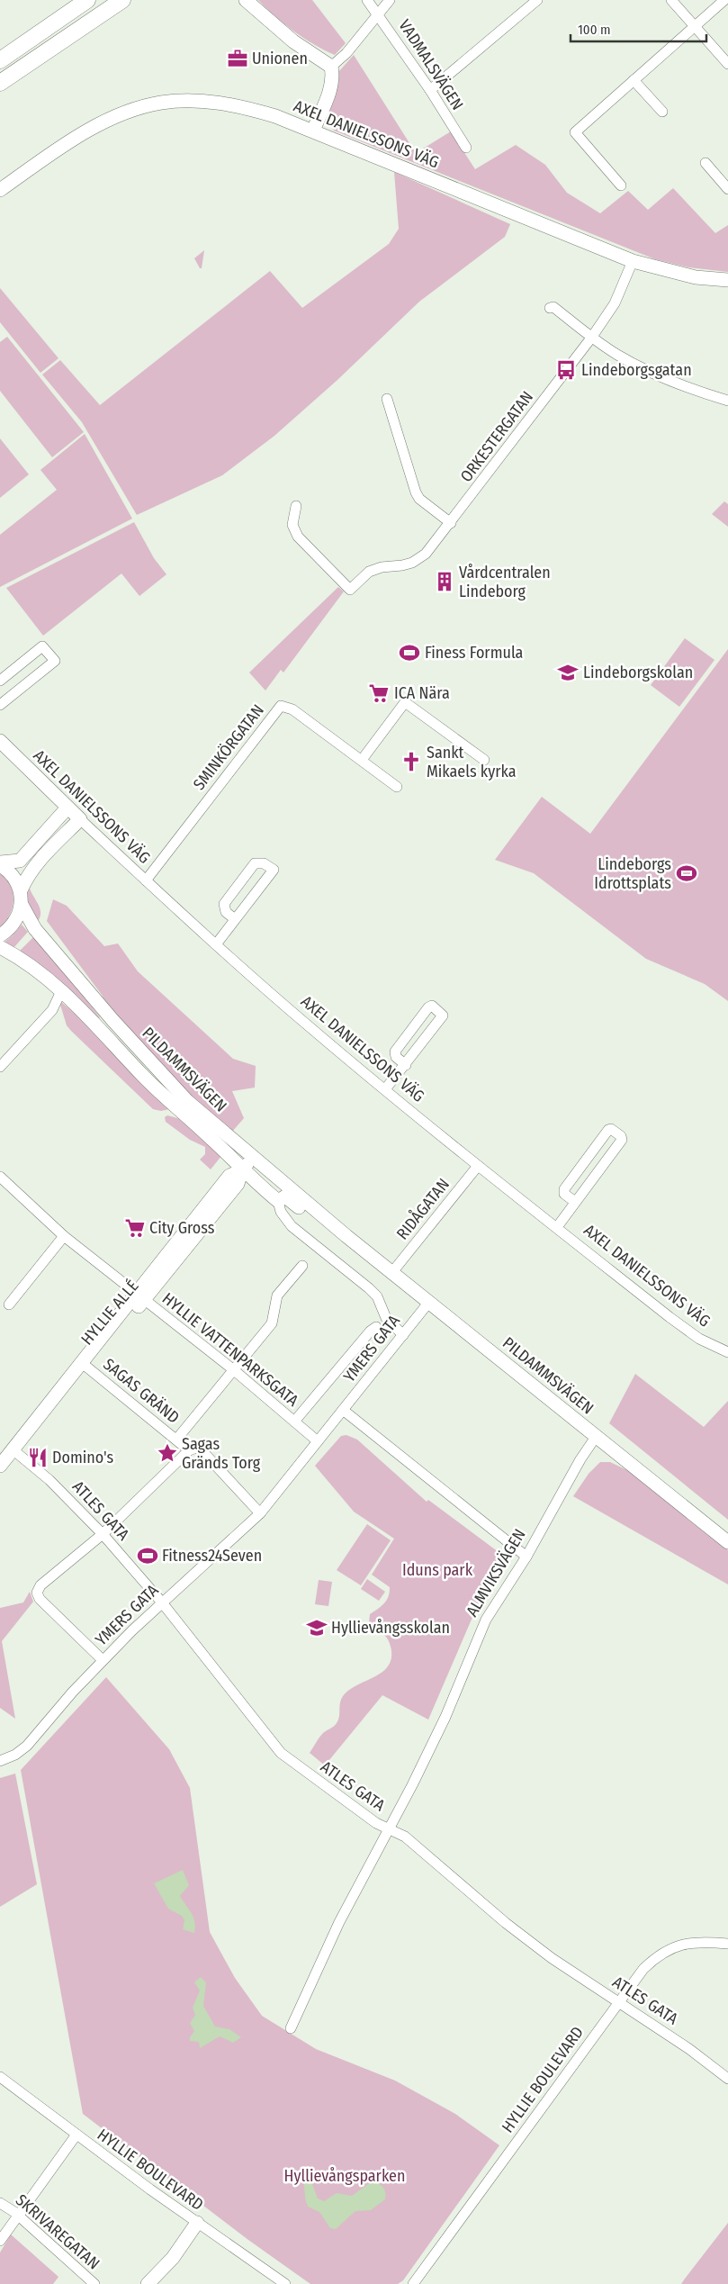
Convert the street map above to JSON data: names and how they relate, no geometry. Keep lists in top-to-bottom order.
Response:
{
  "streets": {
    "street": [
      "VADMALSVÄGEN",
      "AXEL DANIELSSONS VÄG",
      "ORKESTERGATAN",
      "SMINKÖRGATAN",
      "PILDAMMSVÄGEN",
      "RIDÅGATAN",
      "HYLLIE ALLÉ",
      "YMERS GATA",
      "HYLLIE VATTENPARKSGATA",
      "SAGAS GRÄND",
      "ATLES GATA",
      "ALMVIKSVÄGEN",
      "HYLLIE BOULEVARD",
      "SKRIVAREGATAN"
    ]
  },
  "crossings": [
    ["AXEL DANIELSSONS VÄG", "ORKESTERGATAN"],
    ["AXEL DANIELSSONS VÄG", "SMINKÖRGATAN"],
    ["AXEL DANIELSSONS VÄG", "RIDÅGATAN"],
    ["PILDAMMSVÄGEN", "RIDÅGATAN"],
    ["PILDAMMSVÄGEN", "HYLLIE ALLÉ"],
    ["PILDAMMSVÄGEN", "YMERS GATA"],
    ["PILDAMMSVÄGEN", "ALMVIKSVÄGEN"],
    ["HYLLIE ALLÉ", "HYLLIE VATTENPARKSGATA"],
    ["HYLLIE ALLÉ", "SAGAS GRÄND"],
    ["HYLLIE ALLÉ", "ATLES GATA"],
    ["YMERS GATA", "HYLLIE VATTENPARKSGATA"],
    ["YMERS GATA", "SAGAS GRÄND"],
    ["YMERS GATA", "ATLES GATA"],
    ["HYLLIE VATTENPARKSGATA", "SAGAS GRÄND"],
    ["ATLES GATA", "ALMVIKSVÄGEN"],
    ["ATLES GATA", "HYLLIE BOULEVARD"]
  ],
  "parks": ["Iduns park", "Hyllievångsparken"],
  "places": {
    "office": ["Unionen"],
    "bus stop": ["Lindeborgsgatan"],
    "building": ["Vårdcentralen Lindeborg"],
    "sports": ["Finess Formula", "Lindeborgs Idrottsplats", "Fitness24Seven"],
    "school or university": ["Lindeborgskolan", "Hyllievångsskolan"],
    "supermarket": ["ICA Nära", "City Gross"],
    "church": ["Sankt Mikaels kyrka"],
    "place": ["Sagas Gränds Torg"],
    "restaurant": ["Domino's"]
  },
  "scale_bar": "100 m"
}
